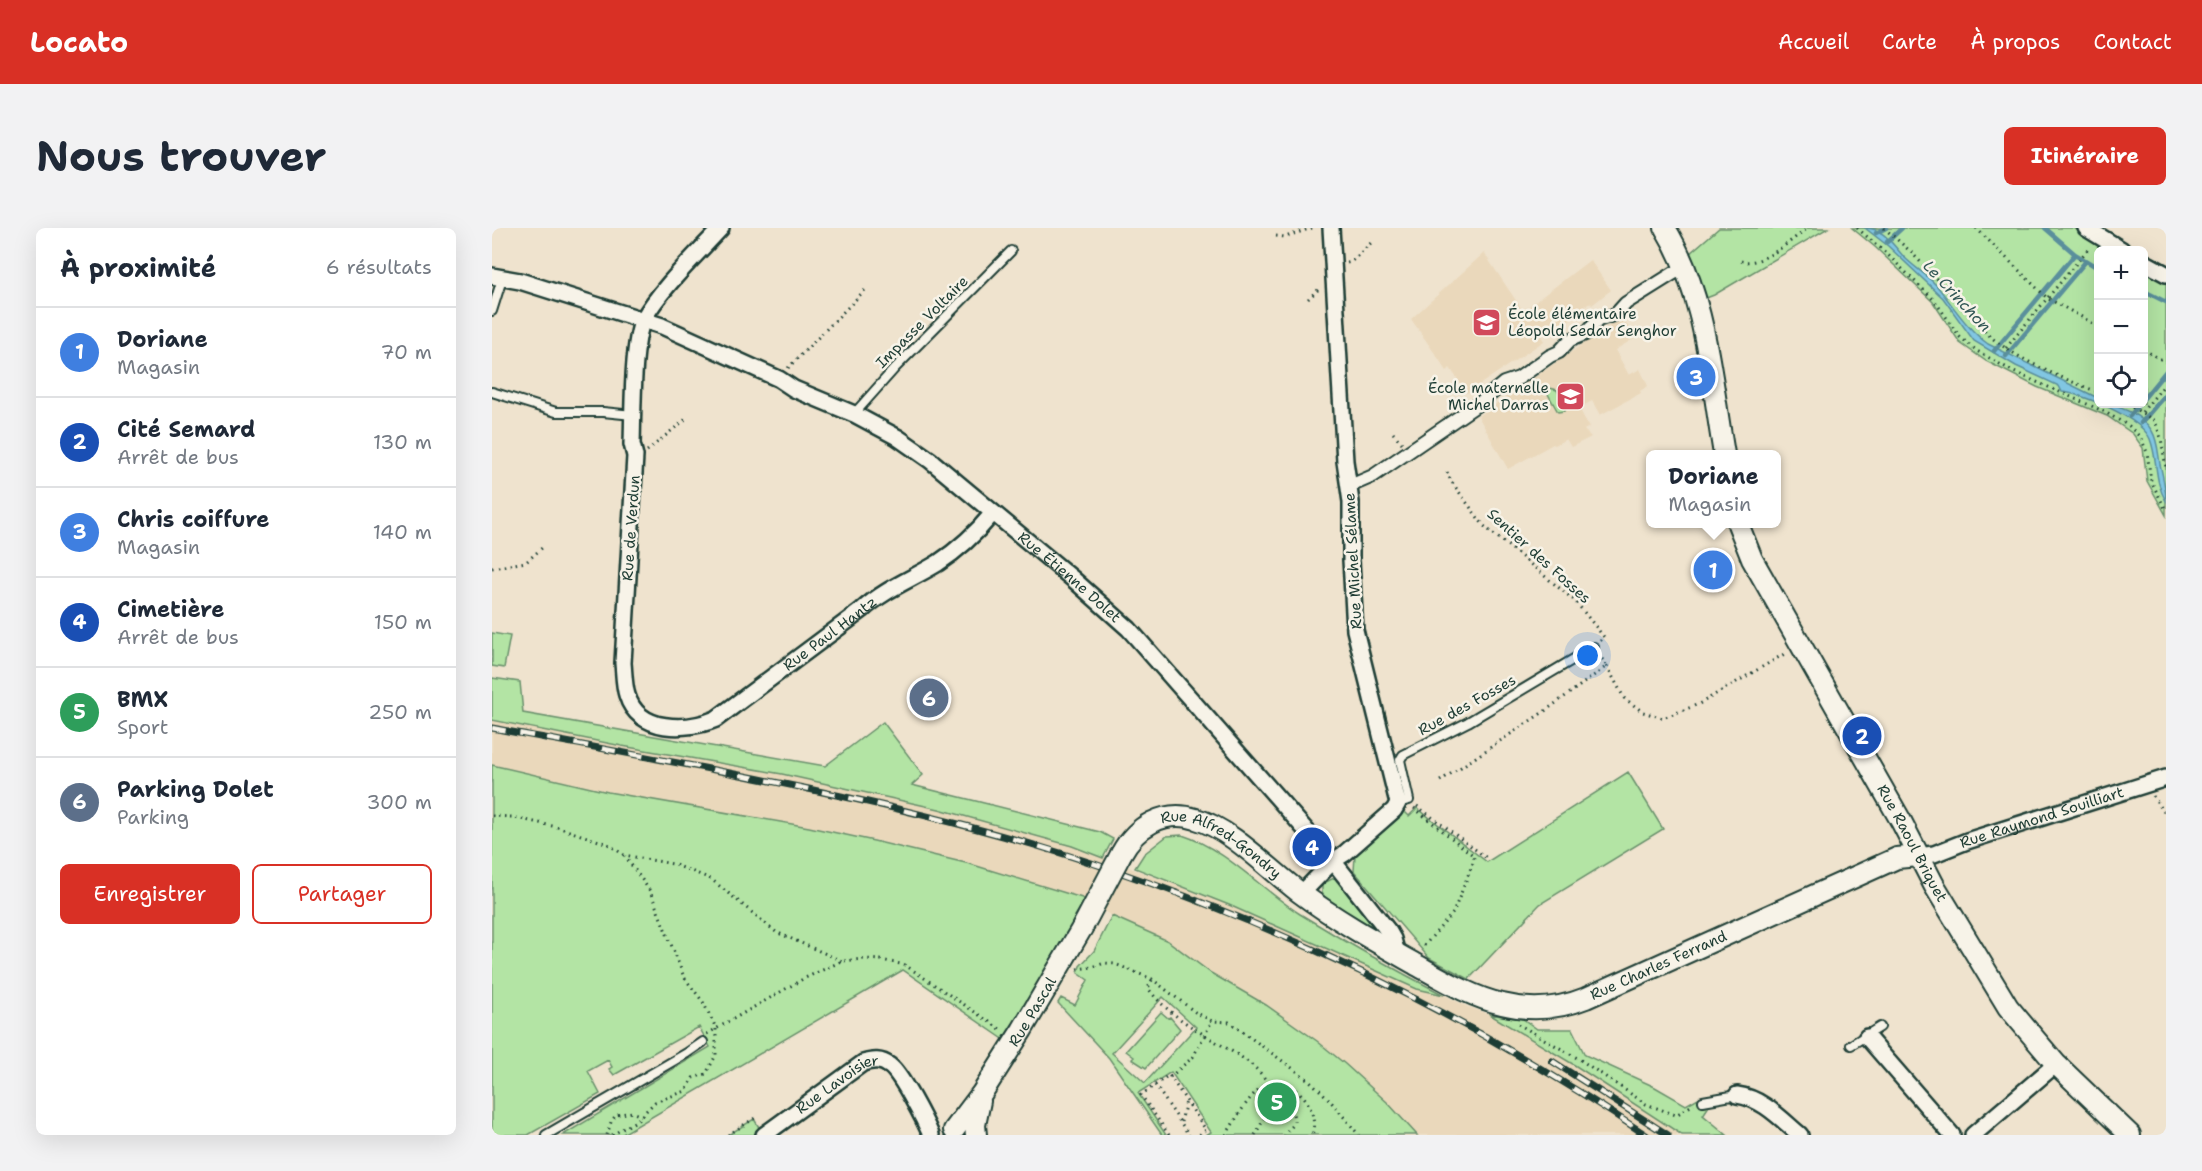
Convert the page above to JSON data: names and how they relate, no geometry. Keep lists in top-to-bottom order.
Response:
{
  "streets": {
    "street": [
      "Rue de Verdun",
      "Rue Michel Sélame",
      "Rue Étienne Dolet",
      "Rue Paul Hantz",
      "Rue Raymond Souilliart",
      "Rue Raoul Briquet",
      "Rue Alfred-Gondry",
      "Rue Charles Ferrand",
      "Rue Pascal",
      "Rue Lavoisier"
    ],
    "lane": ["Impasse Voltaire", "Rue des Fosses"],
    "path": ["Sentier des Fosses"]
  },
  "crossings": [
    ["Impasse Voltaire", "Rue Étienne Dolet"],
    ["Rue de Verdun", "Rue Étienne Dolet"],
    ["Rue de Verdun", "Rue Paul Hantz"],
    ["Sentier des Fosses", "Rue des Fosses"],
    ["Rue Michel Sélame", "Rue des Fosses"],
    ["Rue Étienne Dolet", "Rue Paul Hantz"],
    ["Rue Étienne Dolet", "Rue Alfred-Gondry"],
    ["Rue Étienne Dolet", "Rue Charles Ferrand"],
    ["Rue Raymond Souilliart", "Rue Raoul Briquet"],
    ["Rue Raymond Souilliart", "Rue Charles Ferrand"],
    ["Rue Raoul Briquet", "Rue Charles Ferrand"],
    ["Rue Alfred-Gondry", "Rue Charles Ferrand"],
    ["Rue Alfred-Gondry", "Rue Pascal"],
    ["Rue Pascal", "Rue Lavoisier"]
  ],
  "water": ["Le Crinchon"],
  "places": {
    "school or university": ["École élémentaire Léopold Sedar Senghor", "École maternelle Michel Darras"]
  },
  "page": {
    "header": "Locato",
    "nav": [
      "Accueil",
      "Carte",
      "À propos",
      "Contact"
    ],
    "buttons": [
      "Itinéraire",
      ["Enregistrer", "Partager"]
    ],
    "title": "Nous trouver",
    "heading": ["À proximité", "6 résultats"],
    "map_buttons": ["+", "−"],
    "list": [
      {
        "mark": "1",
        "name": "Doriane",
        "note": "Magasin",
        "value": "70 m"
      },
      {
        "mark": "2",
        "name": "Cité Semard",
        "note": "Arrêt de bus",
        "value": "130 m"
      },
      {
        "mark": "3",
        "name": "Chris coiffure",
        "note": "Magasin",
        "value": "140 m"
      },
      {
        "mark": "4",
        "name": "Cimetière",
        "note": "Arrêt de bus",
        "value": "150 m"
      },
      {
        "mark": "5",
        "name": "BMX",
        "note": "Sport",
        "value": "250 m"
      },
      {
        "mark": "6",
        "name": "Parking Dolet",
        "note": "Parking",
        "value": "300 m"
      }
    ],
    "pins": [
      "3",
      "1",
      "6",
      "2",
      "4",
      "5"
    ],
    "popup": ["Doriane", "Magasin"]
  }
}
